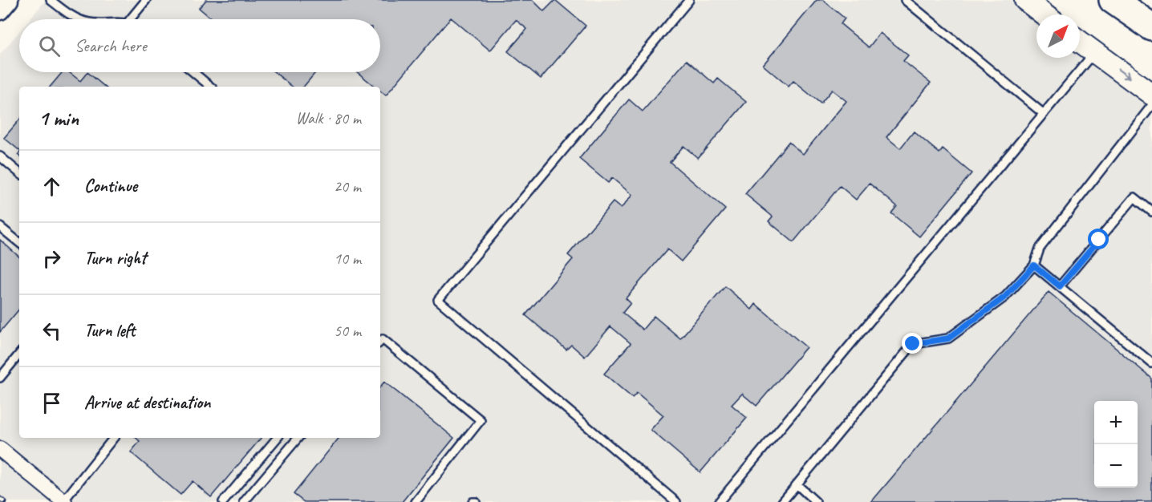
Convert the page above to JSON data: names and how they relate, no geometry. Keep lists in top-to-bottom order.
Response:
{
  "north": "top right",
  "page": {
    "search": "Search here",
    "heading": ["1 min", "Walk · 80 m"],
    "list": [
      ["Continue", "20 m"],
      ["Turn right", "10 m"],
      ["Turn left", "50 m"],
      "Arrive at destination"
    ],
    "map_buttons": ["+", "−"]
  }
}
